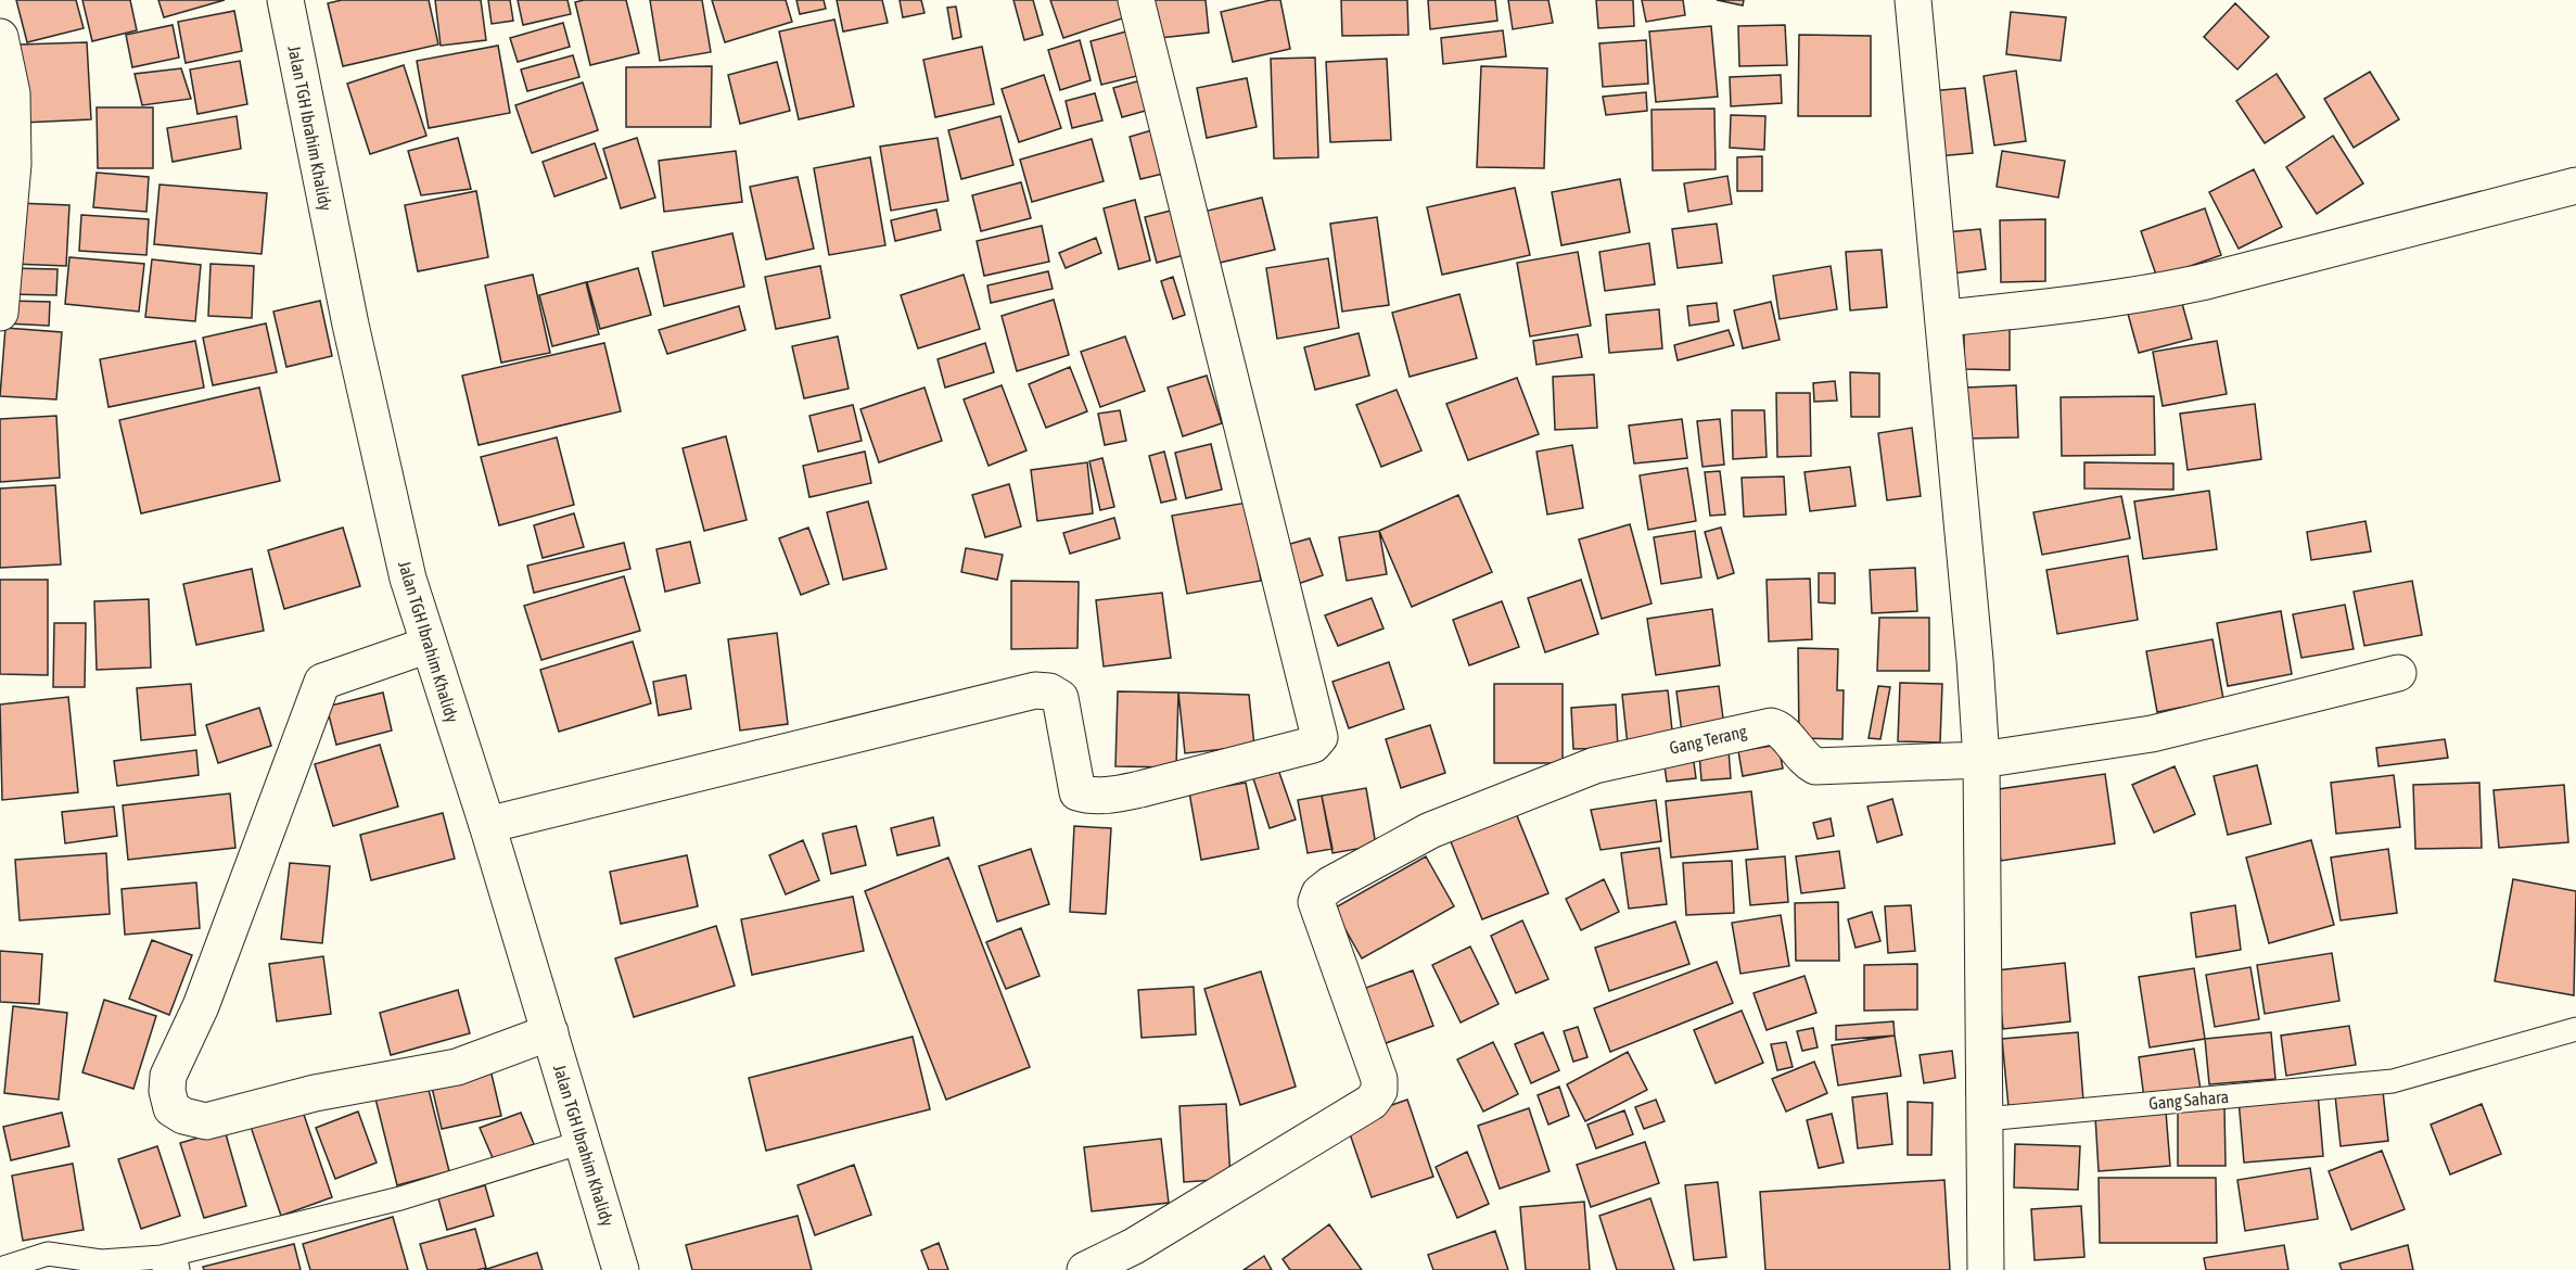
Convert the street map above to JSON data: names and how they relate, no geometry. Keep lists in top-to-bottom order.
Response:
{
  "streets": {
    "street": ["Jalan TGH Ibrahim Khalidy", "Gang Terang"],
    "lane": ["Gang Sahara"]
  }
}
